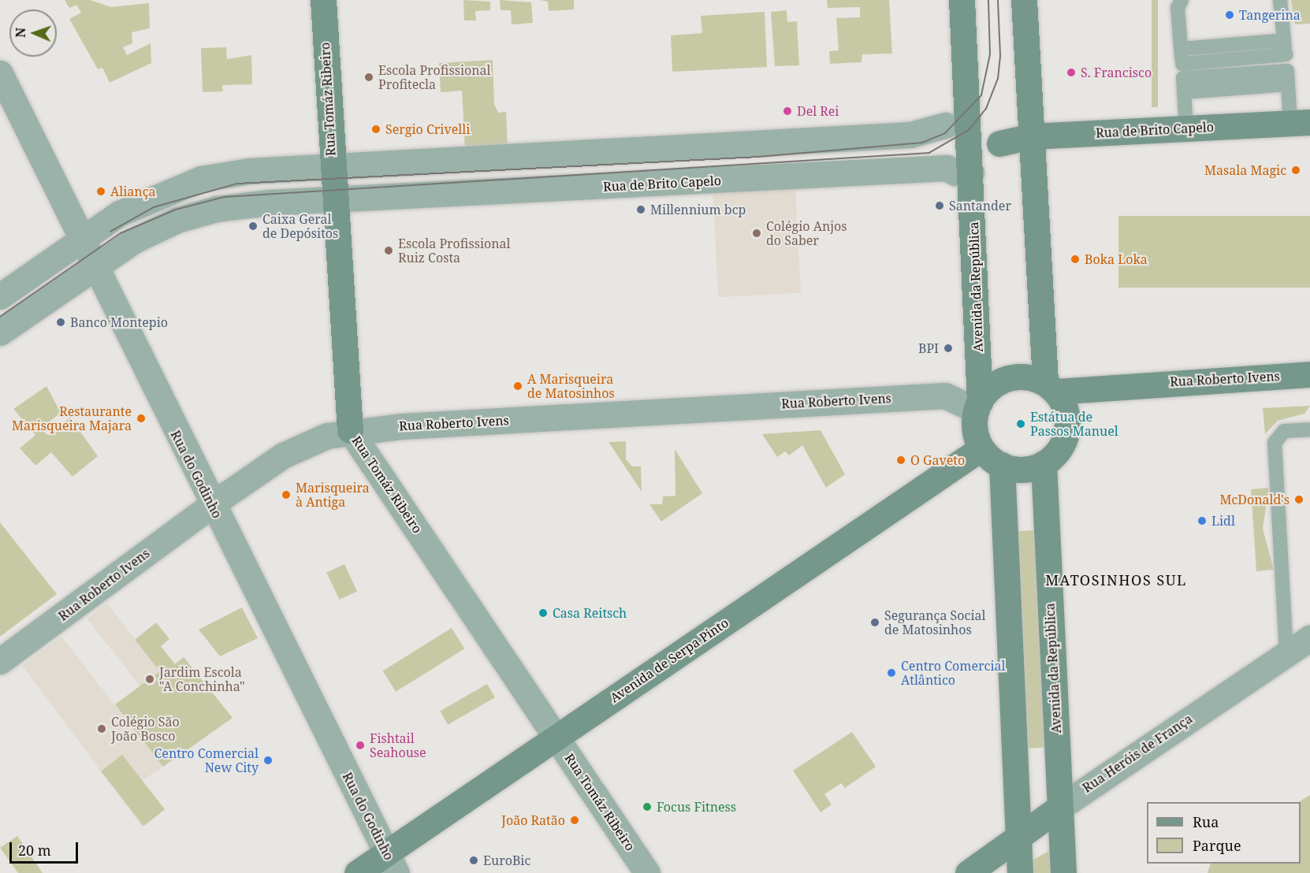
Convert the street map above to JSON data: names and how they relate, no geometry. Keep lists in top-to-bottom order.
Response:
{
  "streets": {
    "main road": [
      "Rua Tomáz Ribeiro",
      "Rua de Brito Capelo",
      "Avenida da República",
      "Rua Roberto Ivens",
      "Avenida de Serpa Pinto",
      "Rua Heróis de França"
    ],
    "street": ["Rua do Godinho"]
  },
  "crossings": [
    ["Rua Tomáz Ribeiro", "Rua de Brito Capelo"],
    ["Rua Tomáz Ribeiro", "Rua Roberto Ivens"],
    ["Rua Tomáz Ribeiro", "Avenida de Serpa Pinto"],
    ["Rua de Brito Capelo", "Avenida da República"],
    ["Rua de Brito Capelo", "Rua do Godinho"],
    ["Avenida da República", "Rua Roberto Ivens"],
    ["Avenida da República", "Avenida de Serpa Pinto"],
    ["Avenida da República", "Rua Heróis de França"],
    ["Rua Roberto Ivens", "Rua do Godinho"],
    ["Rua Roberto Ivens", "Avenida de Serpa Pinto"],
    ["Rua do Godinho", "Avenida de Serpa Pinto"]
  ],
  "districts": ["MATOSINHOS SUL"],
  "places": [
    "Tangerina",
    "S. Francisco",
    "Escola Profissional Profitecla",
    "Del Rei",
    "Sergio Crivelli",
    "Masala Magic",
    "Aliança",
    "Santander",
    "Millennium bcp",
    "Caixa Geral de Depósitos",
    "Colégio Anjos do Saber",
    "Escola Profissional Ruiz Costa",
    "Boka Loka",
    "Banco Montepio",
    "BPI",
    "A Marisqueira de Matosinhos",
    "Restaurante Marisqueira Majara",
    "Estátua de Passos Manuel",
    "O Gaveto",
    "Marisqueira à Antiga",
    "McDonald's",
    "Lidl",
    "Casa Reitsch",
    "Segurança Social de Matosinhos",
    "Centro Comercial Atlântico",
    "Jardim Escola \"A Conchinha\"",
    "Colégio São João Bosco",
    "Fishtail Seahouse",
    "Centro Comercial New City",
    "Focus Fitness",
    "João Ratão",
    "EuroBic"
  ],
  "legend": ["Rua", "Parque"],
  "scale_bar": "20 m",
  "north": "left"
}
